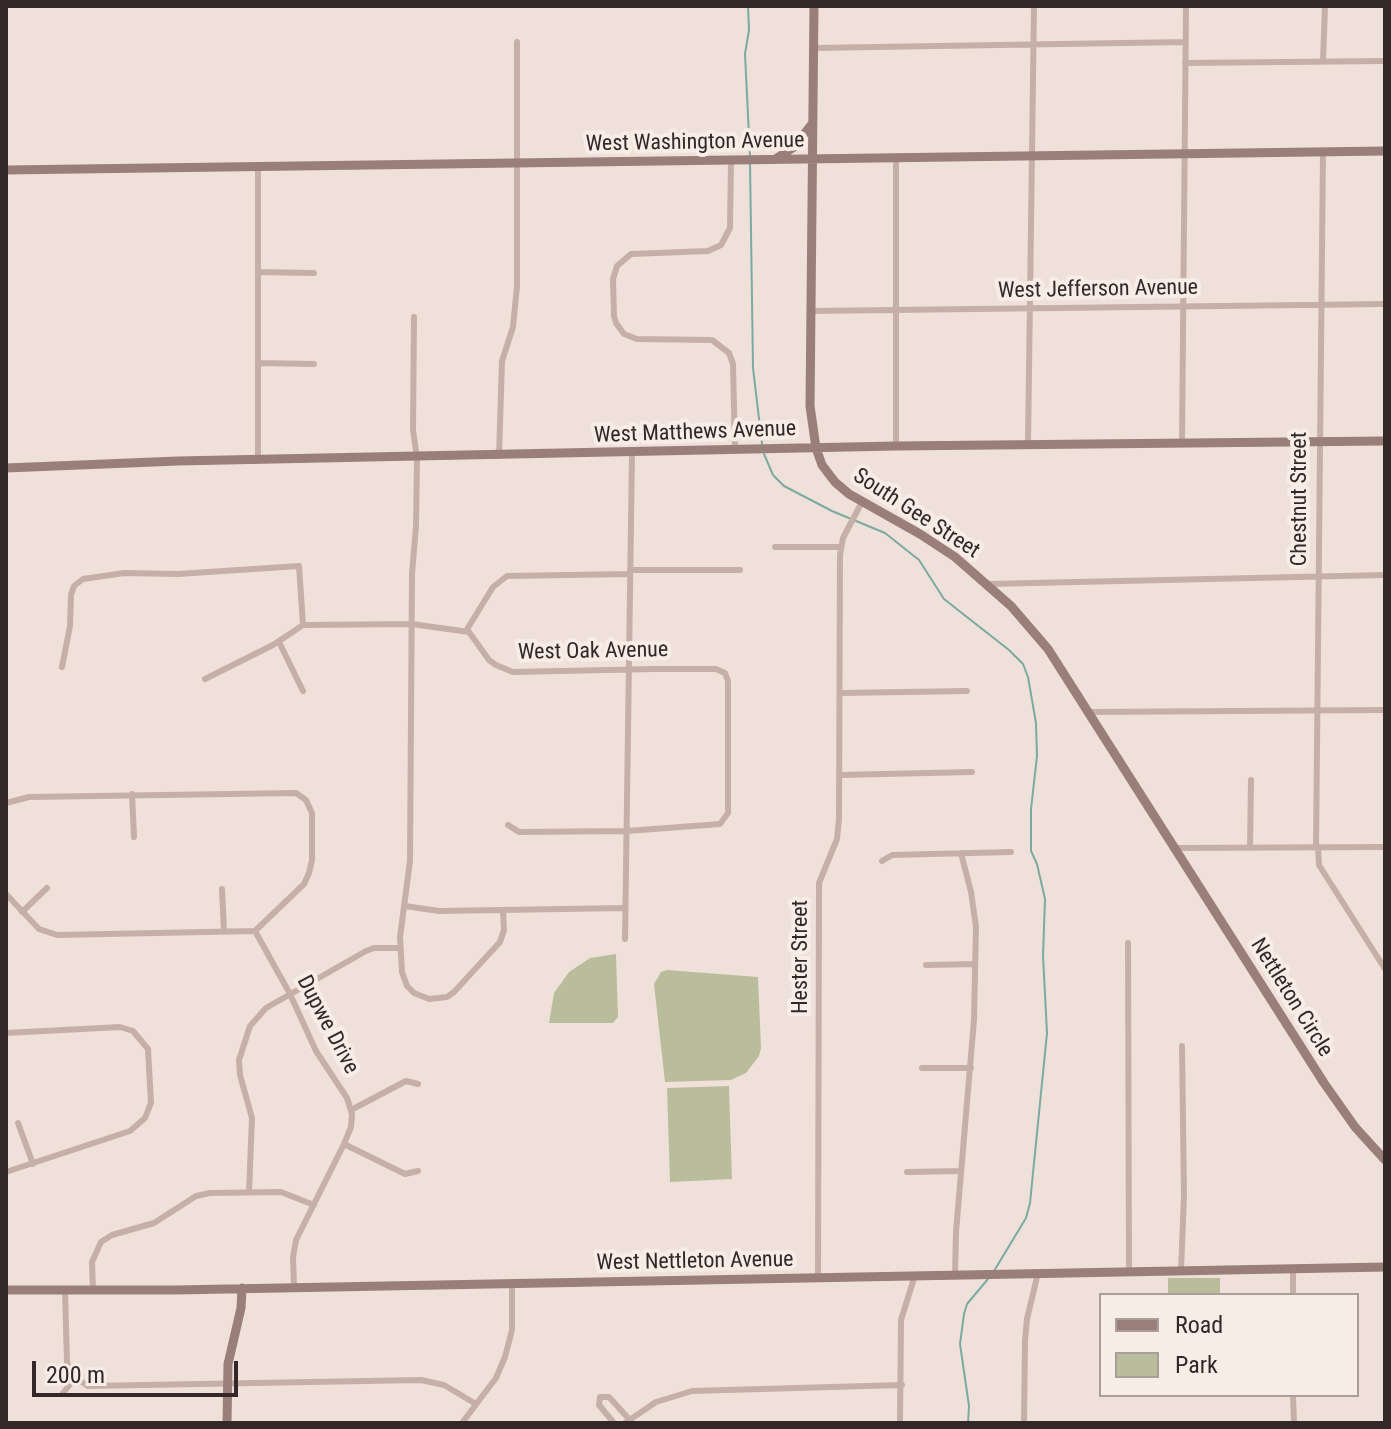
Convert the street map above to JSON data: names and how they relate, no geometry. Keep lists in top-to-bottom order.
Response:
{
  "streets": {
    "street": [
      "West Washington Avenue",
      "West Jefferson Avenue",
      "West Matthews Avenue",
      "Chestnut Street",
      "South Gee Street",
      "West Oak Avenue",
      "Hester Street",
      "Nettleton Circle",
      "Dupwe Drive",
      "West Nettleton Avenue"
    ]
  },
  "crossings": [
    ["West Washington Avenue", "Chestnut Street"],
    ["West Washington Avenue", "South Gee Street"],
    ["West Jefferson Avenue", "Chestnut Street"],
    ["West Jefferson Avenue", "South Gee Street"],
    ["West Matthews Avenue", "Chestnut Street"],
    ["West Matthews Avenue", "South Gee Street"],
    ["South Gee Street", "Hester Street"],
    ["South Gee Street", "Nettleton Circle"],
    ["Hester Street", "West Nettleton Avenue"],
    ["Dupwe Drive", "West Nettleton Avenue"]
  ],
  "legend": ["Road", "Park"],
  "scale_bar": "200 m"
}
